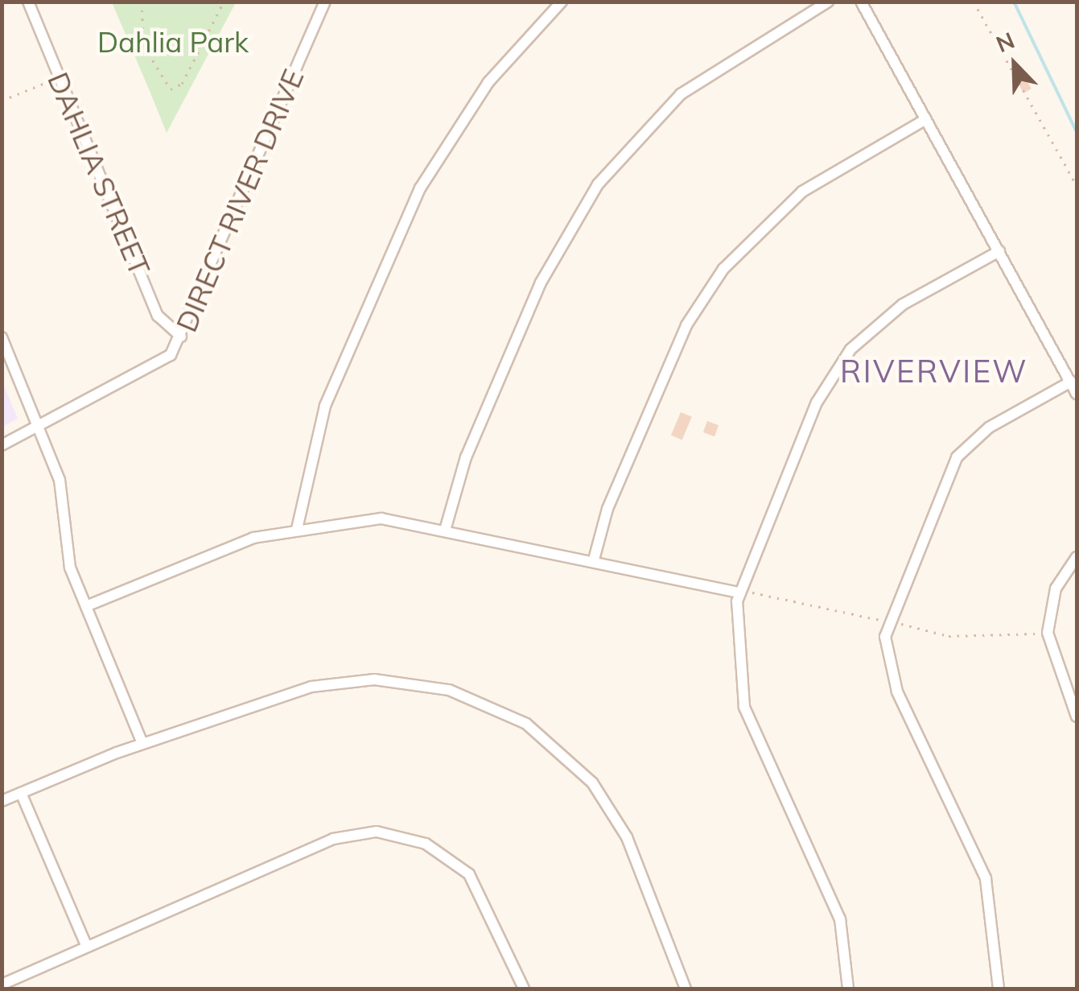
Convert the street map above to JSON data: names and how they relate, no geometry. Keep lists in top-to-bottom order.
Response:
{
  "streets": {
    "street": ["DAHLIA STREET", "DIRECT RIVER DRIVE"]
  },
  "crossings": [
    ["DAHLIA STREET", "DIRECT RIVER DRIVE"]
  ],
  "districts": ["RIVERVIEW"],
  "parks": ["Dahlia Park"],
  "north": "top left"
}
